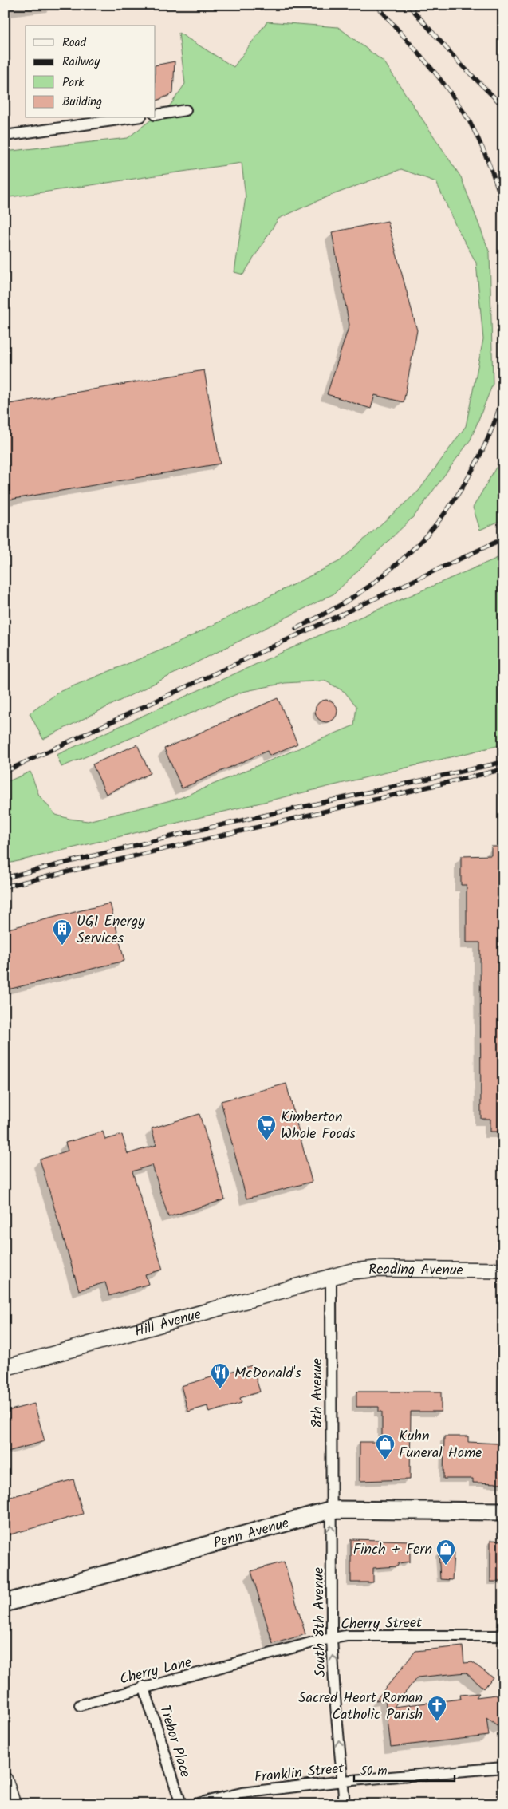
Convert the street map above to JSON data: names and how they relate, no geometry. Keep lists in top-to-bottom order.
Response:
{
  "streets": {
    "main road": ["Penn Avenue"],
    "street": [
      "Reading Avenue",
      "Hill Avenue",
      "8th Avenue",
      "South 8th Avenue",
      "Cherry Street",
      "Cherry Lane",
      "Trebor Place",
      "Franklin Street"
    ]
  },
  "crossings": [
    ["Reading Avenue", "Hill Avenue"],
    ["Reading Avenue", "8th Avenue"],
    ["Hill Avenue", "8th Avenue"],
    ["8th Avenue", "Penn Avenue"],
    ["8th Avenue", "South 8th Avenue"],
    ["Penn Avenue", "South 8th Avenue"],
    ["South 8th Avenue", "Cherry Street"],
    ["South 8th Avenue", "Franklin Street"],
    ["Cherry Street", "Cherry Lane"],
    ["Cherry Lane", "Trebor Place"]
  ],
  "one_way": ["South 8th Avenue"],
  "places": {
    "building": ["UGI Energy Services"],
    "supermarket": ["Kimberton Whole Foods"],
    "restaurant": ["McDonald's"],
    "shop": ["Kuhn Funeral Home", "Finch + Fern"],
    "church": ["Sacred Heart Roman Catholic Parish"]
  },
  "legend": [
    "Road",
    "Railway",
    "Park",
    "Building"
  ],
  "scale_bar": "50 m"
}
